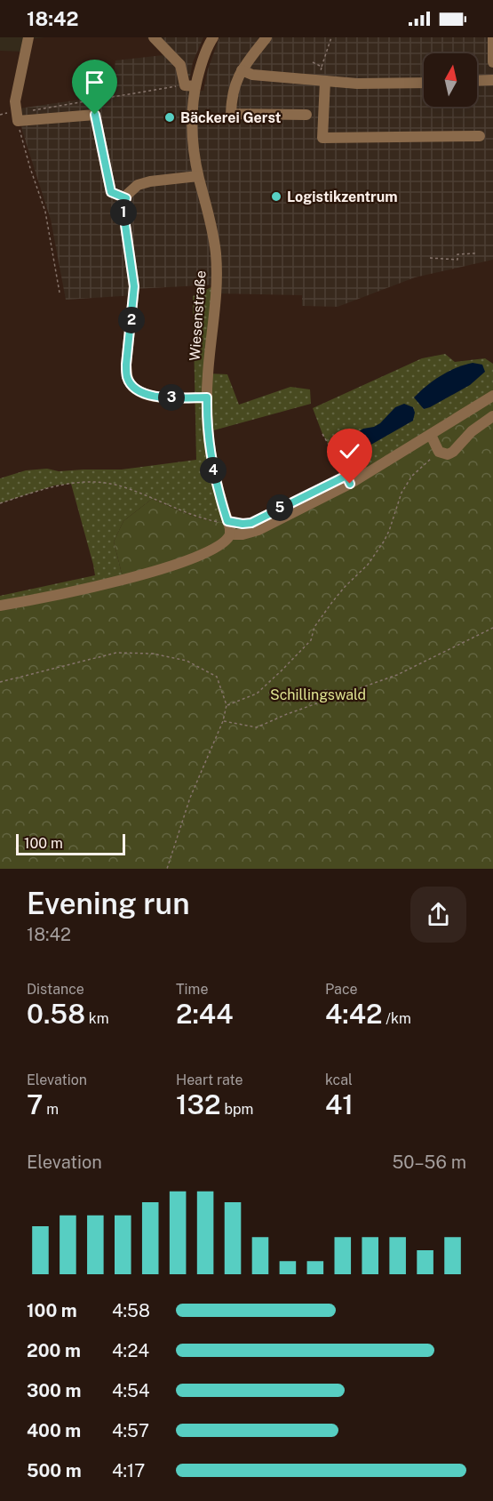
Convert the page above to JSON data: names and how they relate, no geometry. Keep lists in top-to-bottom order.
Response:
{
  "streets": {
    "street": ["Wiesenstraße"]
  },
  "parks": ["Schillingswald"],
  "places": ["Bäckerei Gerst", "Logistikzentrum"],
  "scale_bar": "100 m",
  "north": "top",
  "page": {
    "status": "18:42",
    "pins": [
      "1",
      "2",
      "3",
      "4",
      "5"
    ],
    "scale": "100 m",
    "heading": ["Evening run", "18:42"],
    "stats": [
      ["Distance", "0.58 km"],
      ["Time", "2:44"],
      ["Pace", "4:42 /km"],
      ["Elevation", "7 m"],
      ["Heart rate", "132 bpm"],
      ["kcal", "41"]
    ],
    "chart": ["Elevation", "50–56 m"],
    "list": [
      {
        "name": "100 m",
        "note": "4:58"
      },
      {
        "name": "200 m",
        "note": "4:24"
      },
      {
        "name": "300 m",
        "note": "4:54"
      },
      {
        "name": "400 m",
        "note": "4:57"
      },
      {
        "name": "500 m",
        "note": "4:17"
      }
    ]
  }
}
